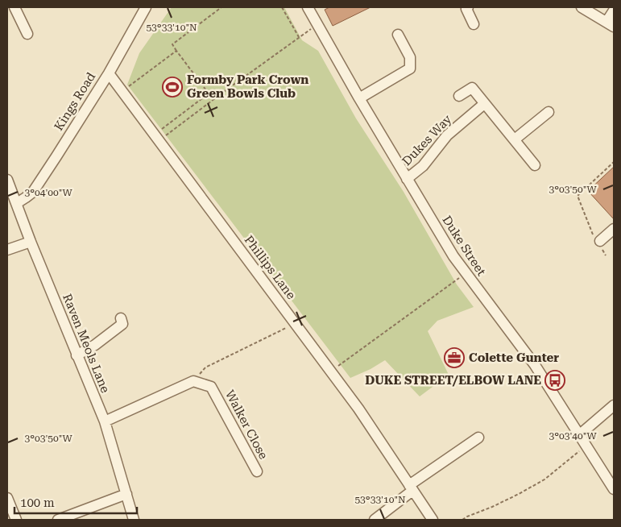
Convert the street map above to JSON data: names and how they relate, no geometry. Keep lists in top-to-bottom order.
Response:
{
  "streets": {
    "street": [
      "Kings Road",
      "Dukes Way",
      "Duke Street",
      "Phillips Lane",
      "Raven Meols Lane",
      "Walker Close"
    ]
  },
  "crossings": [
    ["Kings Road", "Phillips Lane"],
    ["Kings Road", "Raven Meols Lane"],
    ["Dukes Way", "Duke Street"]
  ],
  "places": {
    "sports": ["Formby Park Crown Green Bowls Club"],
    "office": ["Colette Gunter"],
    "bus stop": ["DUKE STREET/ELBOW LANE"]
  },
  "scale_bar": "100 m",
  "coordinates": [
    "53°33'10\"N",
    "3°03'50\"W",
    "3°04'00\"W",
    "3°03'40\"W"
  ]
}
